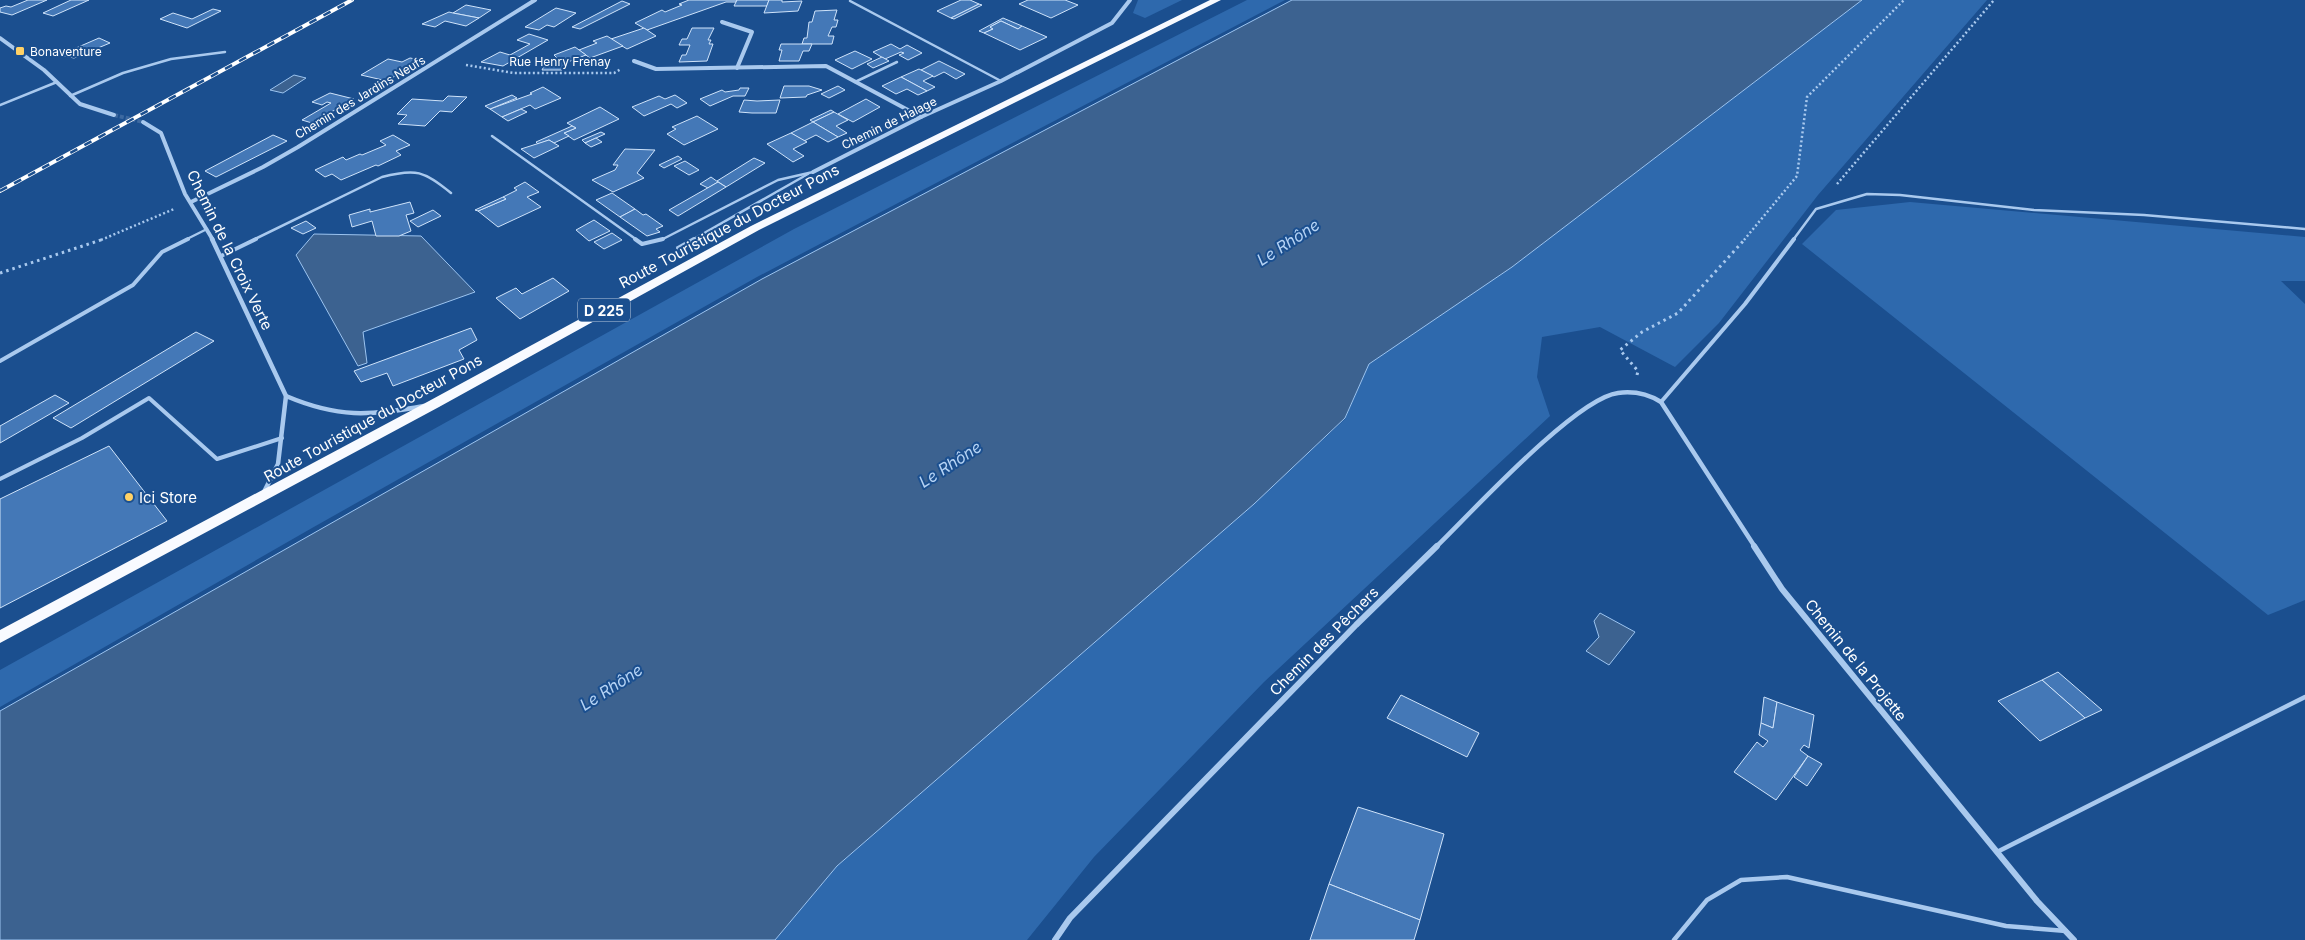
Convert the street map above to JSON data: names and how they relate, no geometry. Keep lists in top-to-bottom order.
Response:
{
  "streets": {
    "highway": ["Route Touristique du Docteur Pons", "D 225"],
    "street": [
      "Chemin des Jardins Neufs",
      "Chemin de Halage",
      "Chemin de la Croix Verte",
      "Chemin des Pêchers",
      "Chemin de la Projette"
    ],
    "path": ["Rue Henry Frenay"]
  },
  "crossings": [
    ["Rue Henry Frenay", "Chemin des Jardins Neufs"],
    ["Chemin des Jardins Neufs", "Chemin de la Croix Verte"]
  ],
  "water": ["Le Rhône"],
  "places": {
    "transit": ["Bonaventure"],
    "other": ["Ici Store"]
  }
}
